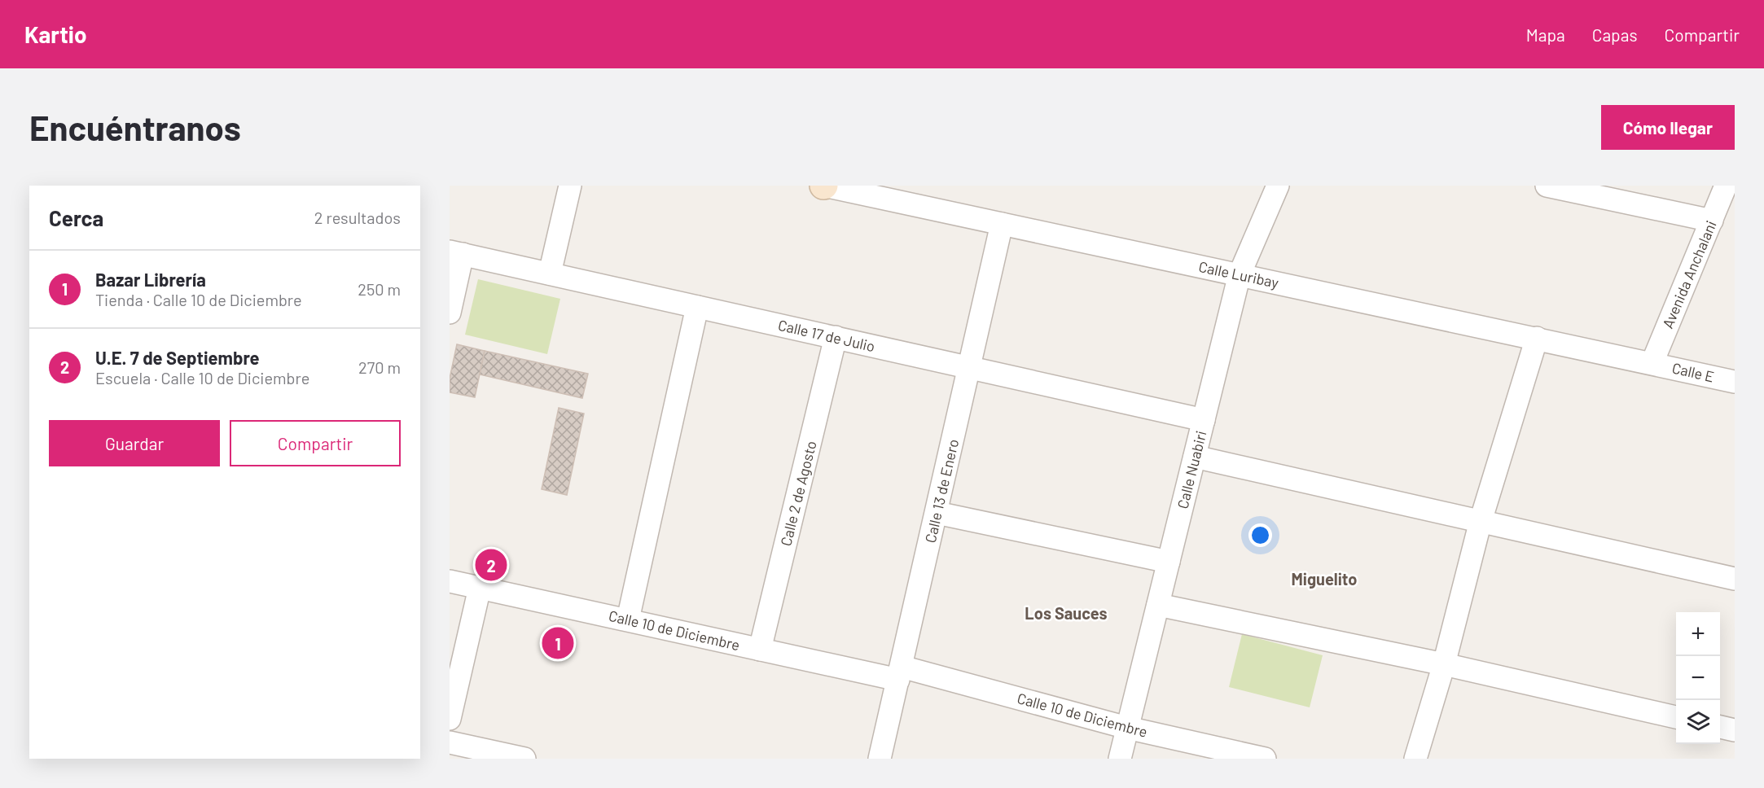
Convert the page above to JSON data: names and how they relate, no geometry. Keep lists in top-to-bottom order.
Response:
{
  "streets": {
    "street": [
      "Calle Luribay",
      "Avenida Anchalani",
      "Calle 17 de Julio",
      "Calle E",
      "Calle Nuabiri",
      "Calle 13 de Enero",
      "Calle 2 de Agosto",
      "Calle 10 de Diciembre"
    ]
  },
  "crossings": [
    ["Calle Luribay", "Avenida Anchalani"],
    ["Calle Luribay", "Calle E"],
    ["Calle Luribay", "Calle Nuabiri"],
    ["Calle Luribay", "Calle 13 de Enero"],
    ["Avenida Anchalani", "Calle E"],
    ["Calle 17 de Julio", "Calle Nuabiri"],
    ["Calle 17 de Julio", "Calle 13 de Enero"],
    ["Calle 17 de Julio", "Calle 2 de Agosto"],
    ["Calle Nuabiri", "Calle 10 de Diciembre"],
    ["Calle 13 de Enero", "Calle 10 de Diciembre"],
    ["Calle 2 de Agosto", "Calle 10 de Diciembre"]
  ],
  "districts": ["Miguelito", "Los Sauces"],
  "page": {
    "header": "Kartio",
    "nav": ["Mapa", "Capas", "Compartir"],
    "buttons": [
      "Cómo llegar",
      ["Guardar", "Compartir"]
    ],
    "title": "Encuéntranos",
    "heading": ["Cerca", "2 resultados"],
    "list": [
      {
        "mark": "1",
        "name": "Bazar Librería",
        "note": "Tienda · Calle 10 de Diciembre",
        "value": "250 m"
      },
      {
        "mark": "2",
        "name": "U.E. 7 de Septiembre",
        "note": "Escuela · Calle 10 de Diciembre",
        "value": "270 m"
      }
    ],
    "pins": ["2", "1"],
    "map_buttons": ["+", "−"]
  }
}
